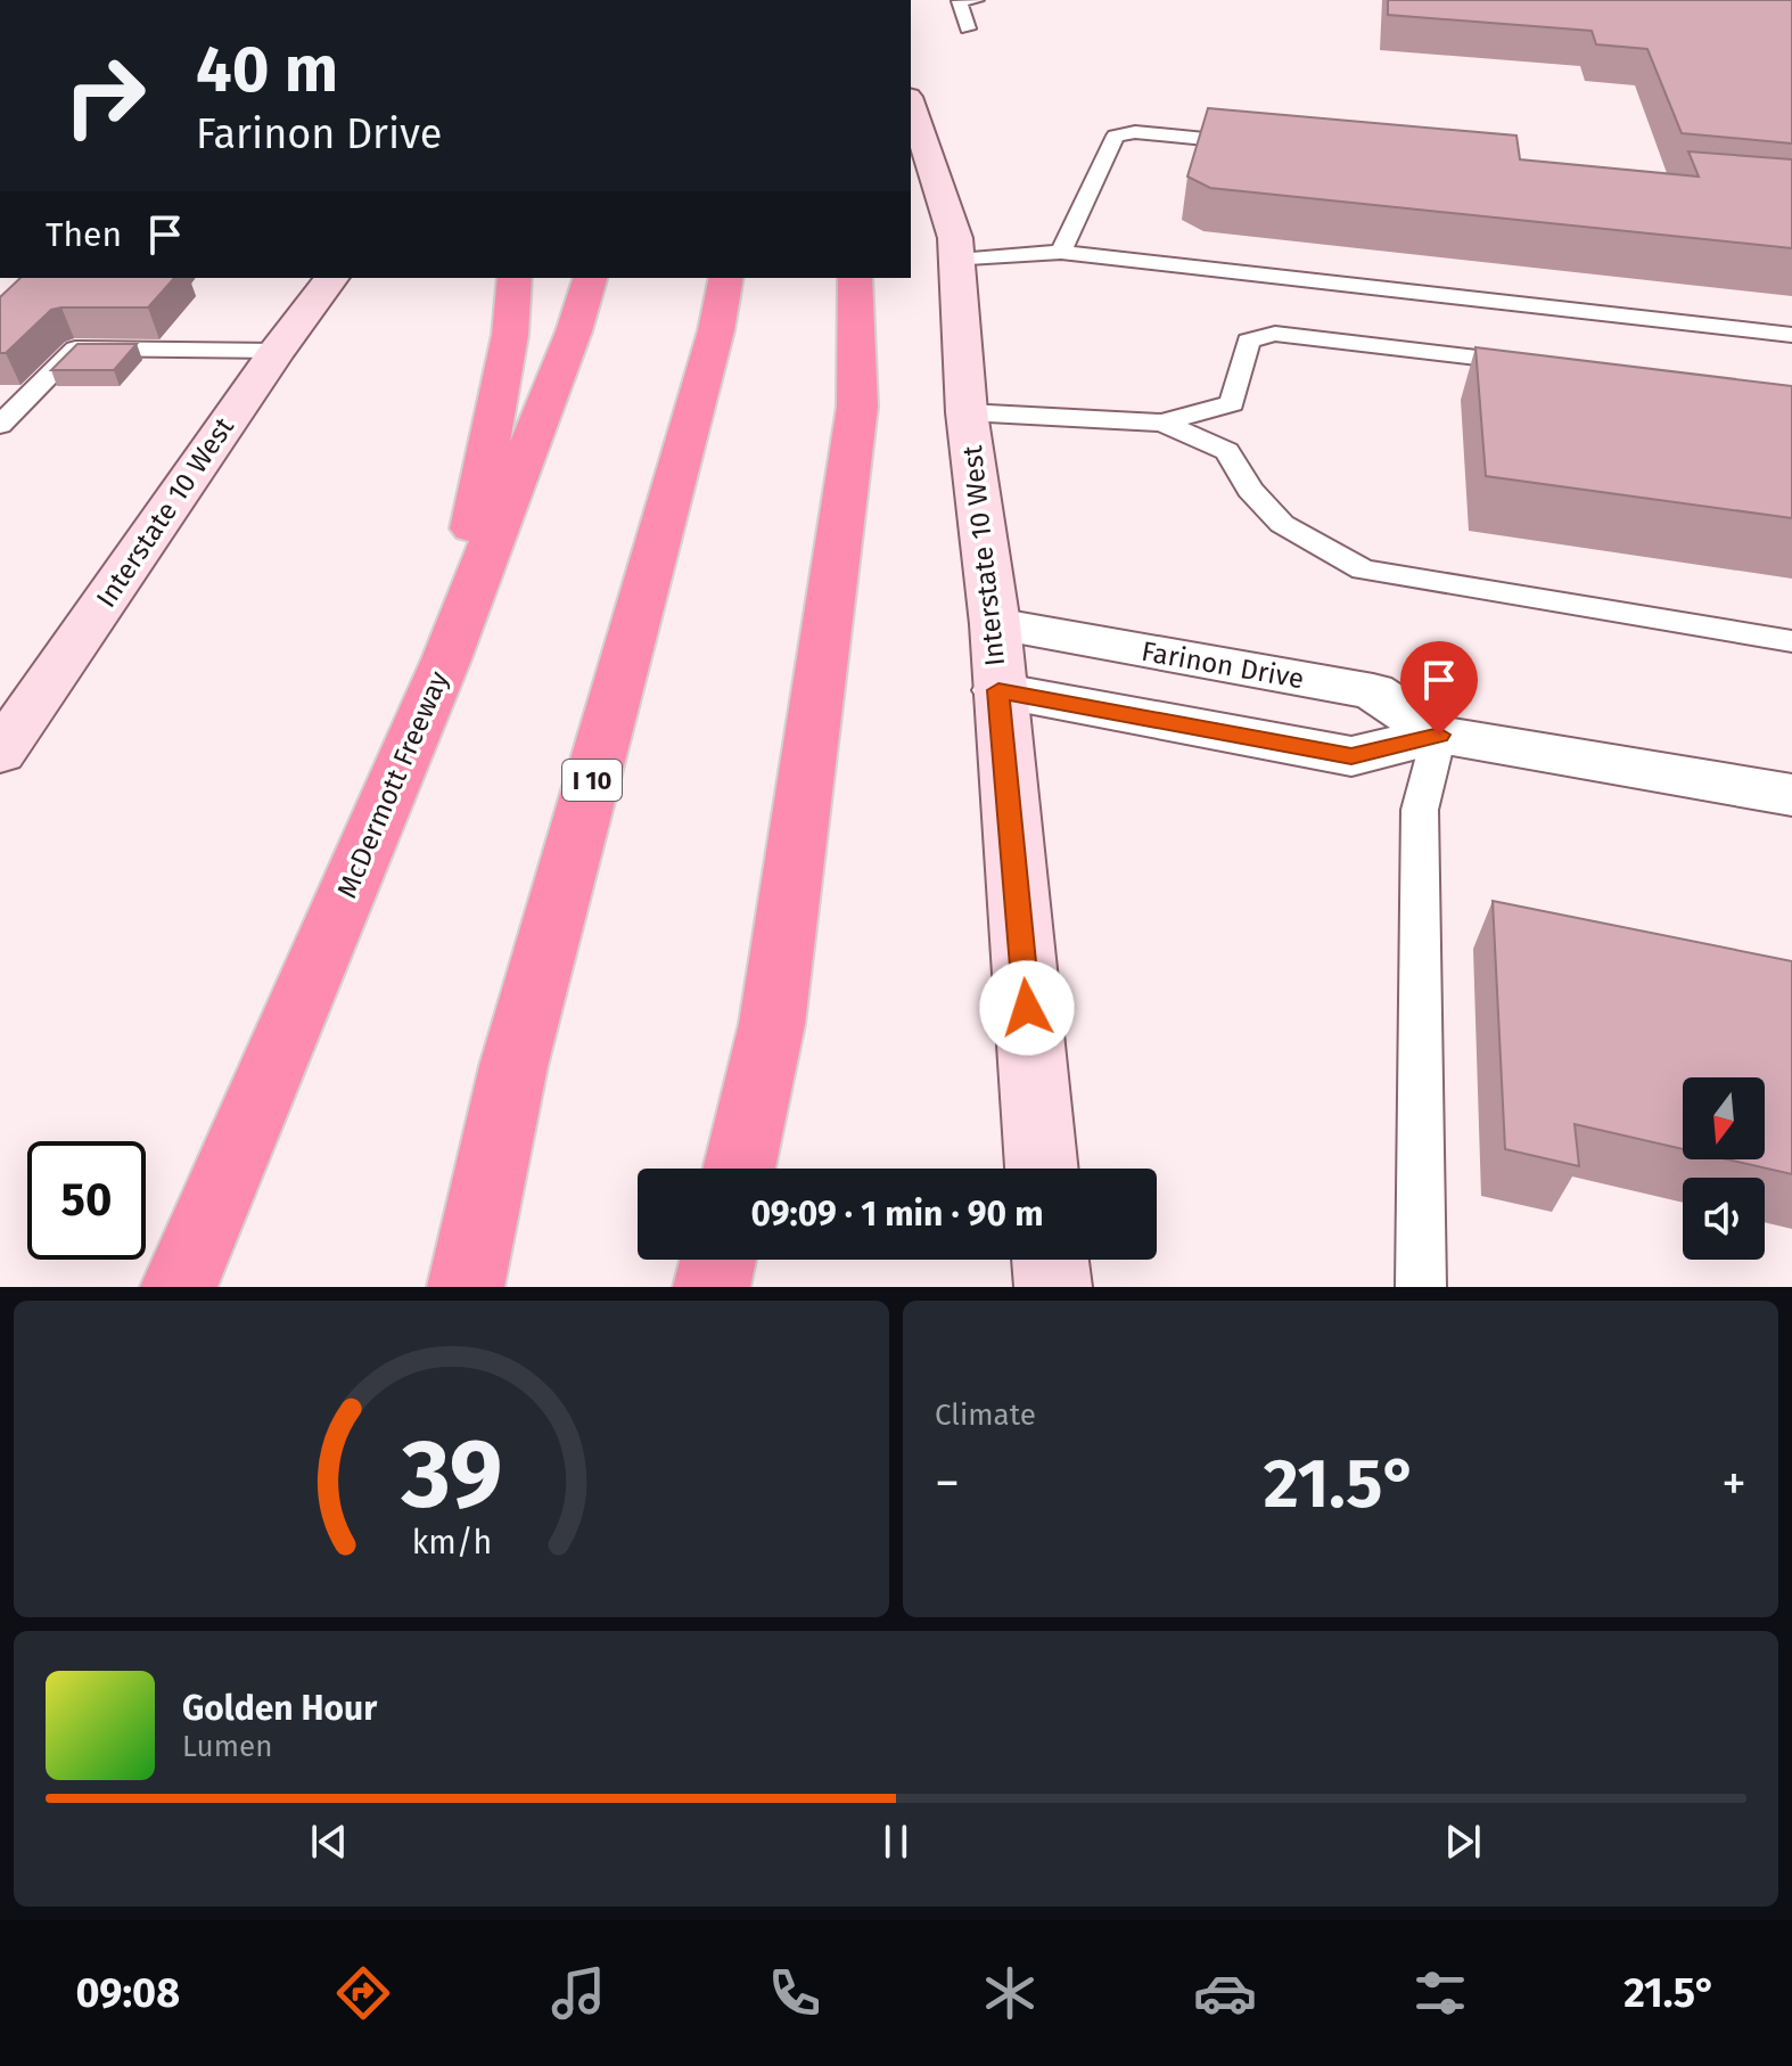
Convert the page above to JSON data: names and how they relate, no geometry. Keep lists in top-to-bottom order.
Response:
{
  "streets": {
    "highway": ["I 10", "McDermott Freeway"],
    "main road": ["Interstate 10 West"],
    "street": ["Farinon Drive"]
  },
  "crossings": [
    ["Interstate 10 West", "Farinon Drive"]
  ],
  "north": "bottom",
  "page": {
    "turn": ["40 m", "Farinon Drive"],
    "then": "Then",
    "limit": "50",
    "trip": "09:09 · 1 min · 90 m",
    "tile": "Climate",
    "heat": ["−", "21.5°", "+"],
    "song": ["Golden Hour", "Lumen"],
    "tabs": ["09:08", "21.5°"],
    "gauge": ["39", "km/h"]
  }
}
